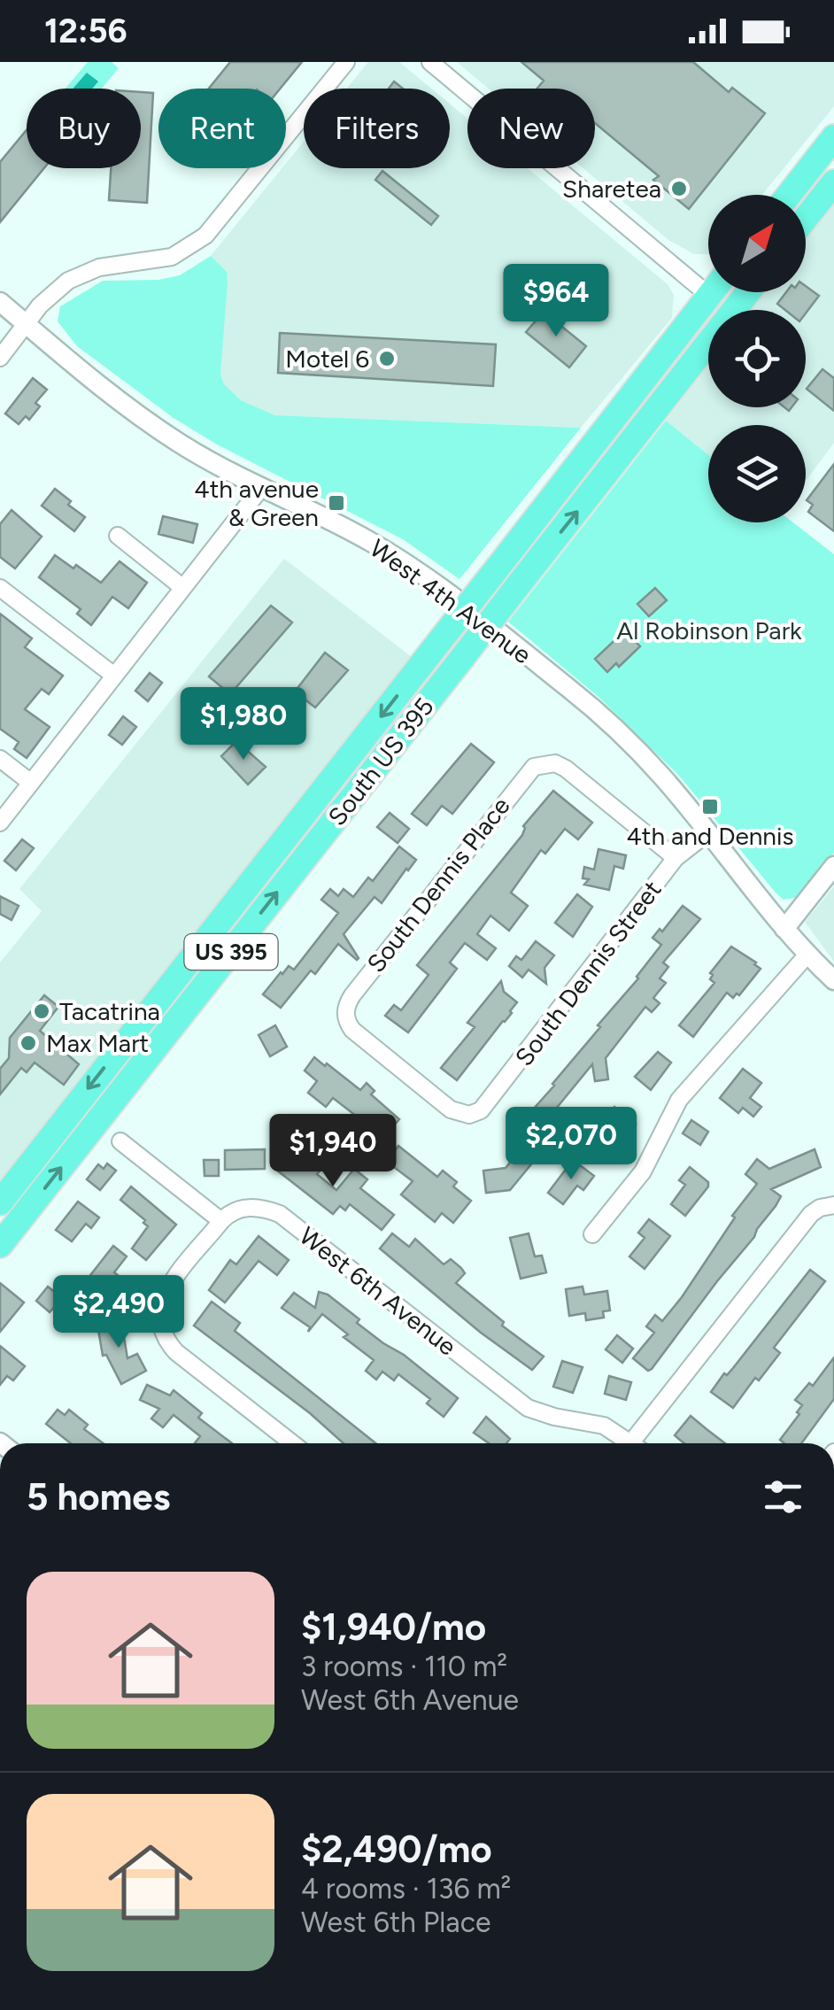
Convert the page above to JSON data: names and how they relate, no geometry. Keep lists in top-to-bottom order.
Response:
{
  "streets": {
    "highway": ["South US 395", "US 395"],
    "street": [
      "West 4th Avenue",
      "South Dennis Place",
      "South Dennis Street",
      "West 6th Avenue"
    ]
  },
  "crossings": [
    ["West 4th Avenue", "South Dennis Street"],
    ["South Dennis Place", "South Dennis Street"]
  ],
  "parks": ["Al Robinson Park"],
  "places": {
    "other": [
      "Sharetea",
      "Motel 6",
      "Tacatrina",
      "Max Mart"
    ],
    "transit": ["4th avenue & Green", "4th and Dennis"]
  },
  "north": "top right",
  "page": {
    "status": "12:56",
    "chip": [
      "Buy",
      "Rent",
      "Filters",
      "New"
    ],
    "price": [
      "$964",
      "$1,980",
      "$2,070",
      "$1,940",
      "$2,490"
    ],
    "heading": "5 homes",
    "list": [
      {
        "name": "$1,940/mo",
        "note": "3 rooms · 110 m² · West 6th Avenue"
      },
      {
        "name": "$2,490/mo",
        "note": "4 rooms · 136 m² · West 6th Place"
      }
    ]
  }
}
